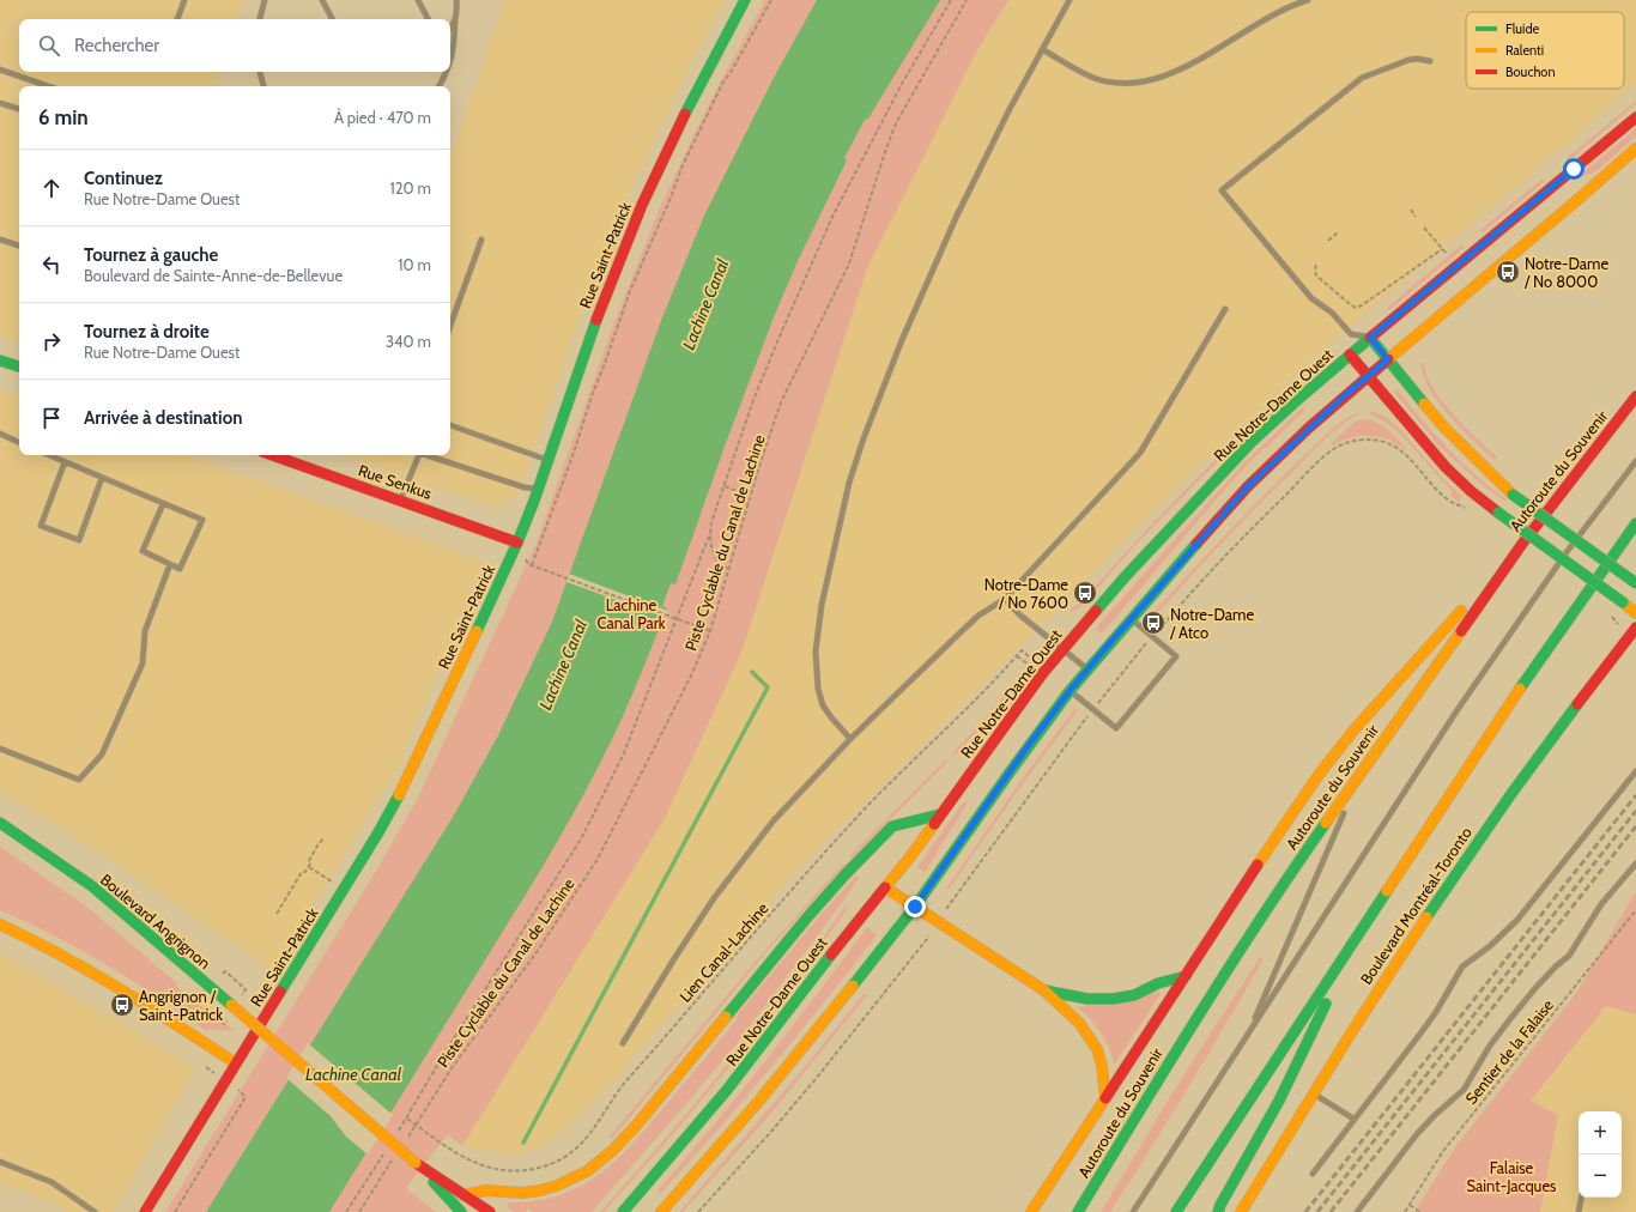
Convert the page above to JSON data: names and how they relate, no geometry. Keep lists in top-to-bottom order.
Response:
{
  "streets": {
    "main road": [
      "Rue Saint-Patrick",
      "Rue Notre-Dame Ouest",
      "Autoroute du Souvenir",
      "Rue Senkus",
      "Boulevard Montréal-Toronto",
      "Boulevard Angrignon"
    ],
    "path": ["Piste Cyclable du Canal de Lachine", "Lien Canal-Lachine", "Sentier de la Falaise"]
  },
  "crossings": [
    ["Rue Saint-Patrick", "Rue Senkus"],
    ["Piste Cyclable du Canal de Lachine", "Lien Canal-Lachine"]
  ],
  "water": ["Lachine Canal"],
  "parks": ["Lachine Canal Park", "Falaise Saint-Jacques"],
  "places": {
    "bus stop": [
      "Notre-Dame / No 8000",
      "Notre-Dame / No 7600",
      "Notre-Dame / Atco",
      "Angrignon / Saint-Patrick"
    ]
  },
  "legend": ["Fluide", "Ralenti", "Bouchon"],
  "page": {
    "search": "Rechercher",
    "heading": ["6 min", "À pied · 470 m"],
    "list": [
      ["Continuez", "Rue Notre-Dame Ouest", "120 m"],
      ["Tournez à gauche", "Boulevard de Sainte-Anne-de-Bellevue", "10 m"],
      ["Tournez à droite", "Rue Notre-Dame Ouest", "340 m"],
      "Arrivée à destination"
    ],
    "map_buttons": ["+", "−"]
  }
}
